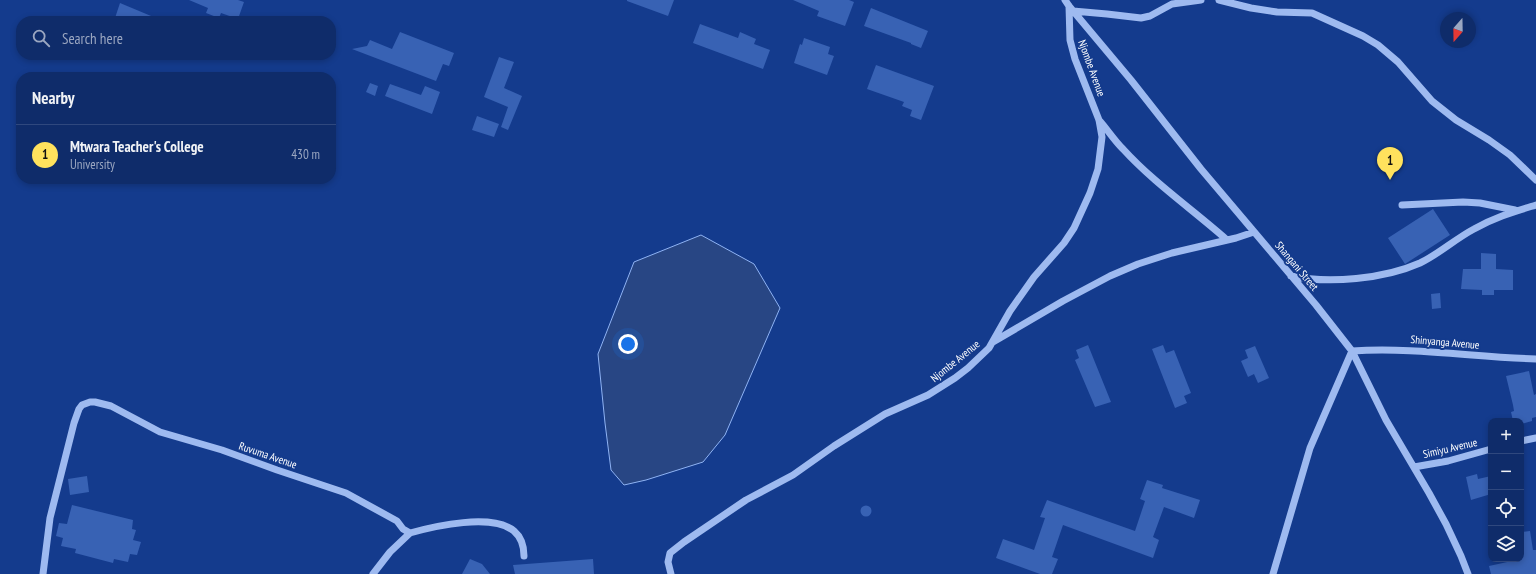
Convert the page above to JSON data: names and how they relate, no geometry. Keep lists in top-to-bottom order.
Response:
{
  "streets": {
    "street": [
      "Njombe Avenue",
      "Shangani Street",
      "Shinyanga Avenue",
      "Simiyu Avenue",
      "Ruvuma Avenue"
    ]
  },
  "crossings": [
    ["Njombe Avenue", "Shangani Street"],
    ["Shangani Street", "Shinyanga Avenue"],
    ["Shangani Street", "Simiyu Avenue"]
  ],
  "north": "bottom",
  "page": {
    "search": "Search here",
    "heading": "Nearby",
    "list": [
      {
        "mark": "1",
        "name": "Mtwara Teacher's College",
        "note": "University",
        "value": "430 m"
      }
    ],
    "pins": "1",
    "map_buttons": ["+", "−"]
  }
}
